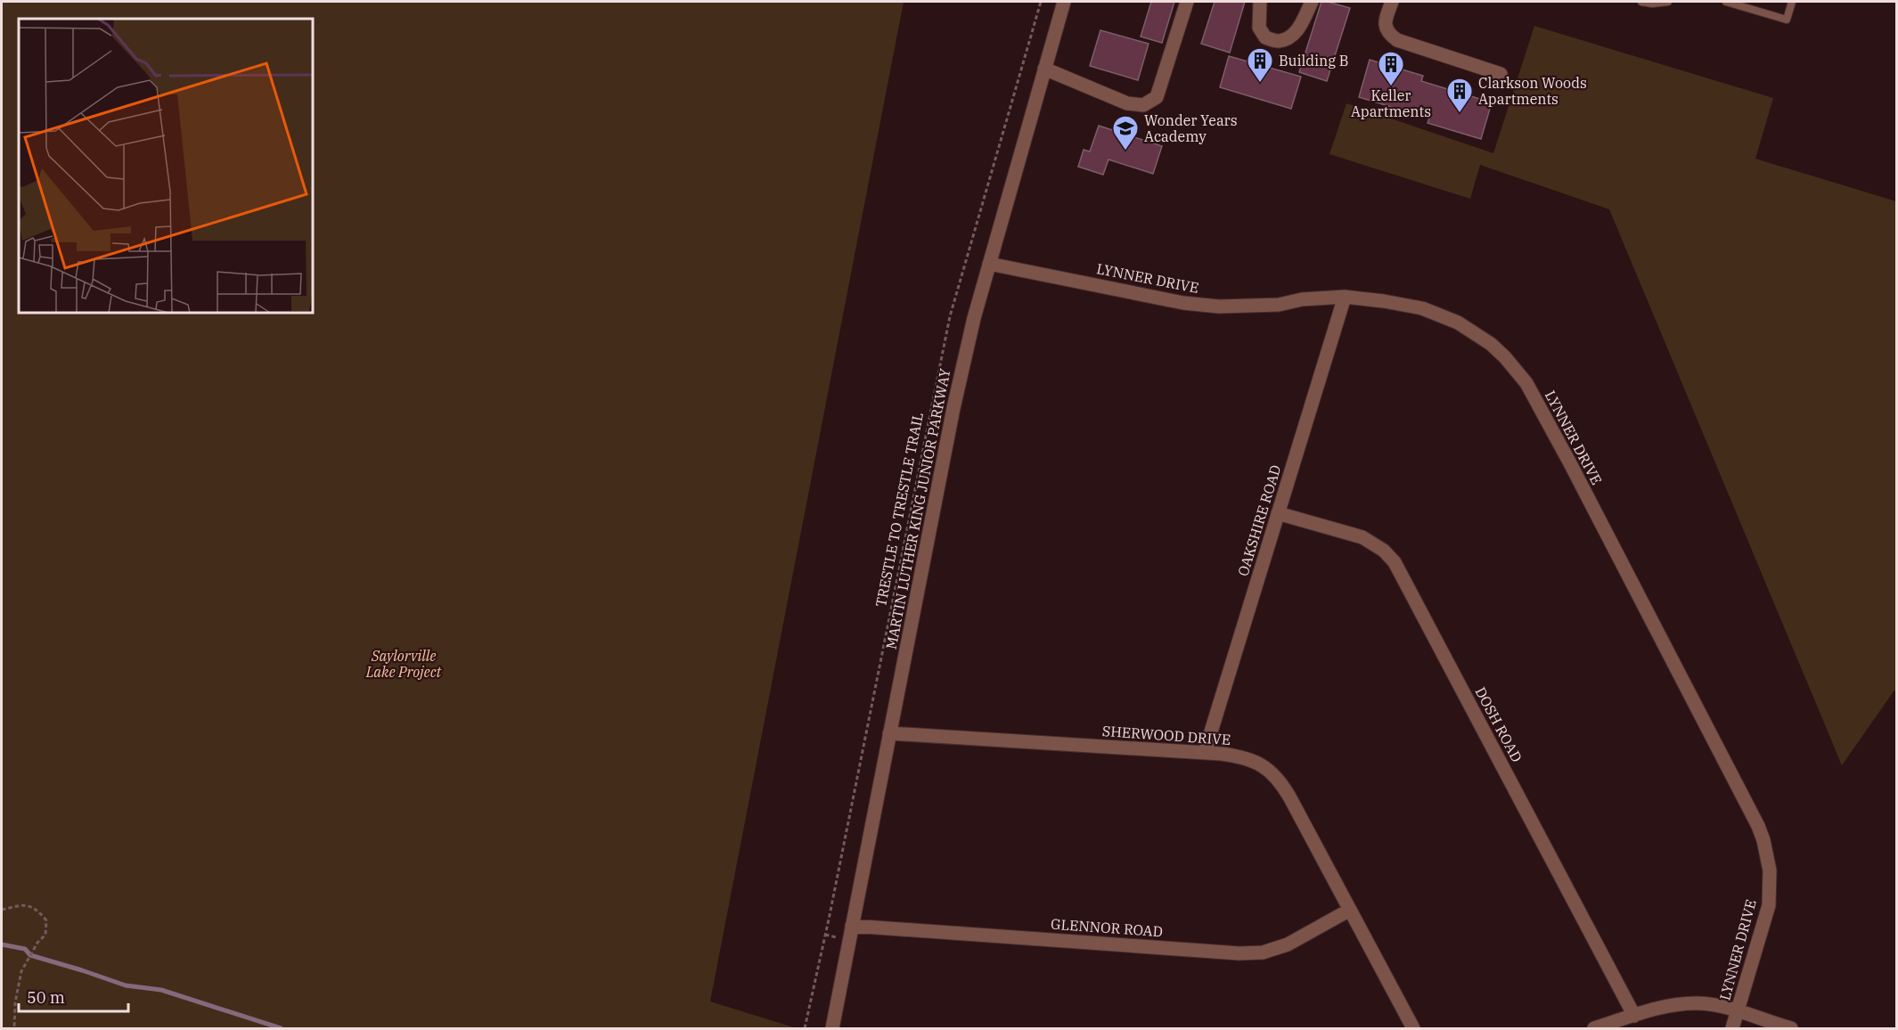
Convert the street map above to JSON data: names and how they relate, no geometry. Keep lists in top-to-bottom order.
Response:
{
  "streets": {
    "street": [
      "LYNNER DRIVE",
      "MARTIN LUTHER KING JUNIOR PARKWAY",
      "OAKSHIRE ROAD",
      "DOSH ROAD",
      "SHERWOOD DRIVE",
      "GLENNOR ROAD"
    ],
    "path": ["TRESTLE TO TRESTLE TRAIL"]
  },
  "crossings": [
    ["LYNNER DRIVE", "MARTIN LUTHER KING JUNIOR PARKWAY"],
    ["LYNNER DRIVE", "OAKSHIRE ROAD"],
    ["MARTIN LUTHER KING JUNIOR PARKWAY", "SHERWOOD DRIVE"],
    ["MARTIN LUTHER KING JUNIOR PARKWAY", "GLENNOR ROAD"],
    ["OAKSHIRE ROAD", "DOSH ROAD"],
    ["OAKSHIRE ROAD", "SHERWOOD DRIVE"],
    ["SHERWOOD DRIVE", "GLENNOR ROAD"]
  ],
  "parks": ["Saylorville Lake Project"],
  "places": {
    "building": ["Building B", "Keller Apartments", "Clarkson Woods Apartments"],
    "school or university": ["Wonder Years Academy"]
  },
  "scale_bar": "50 m"
}
